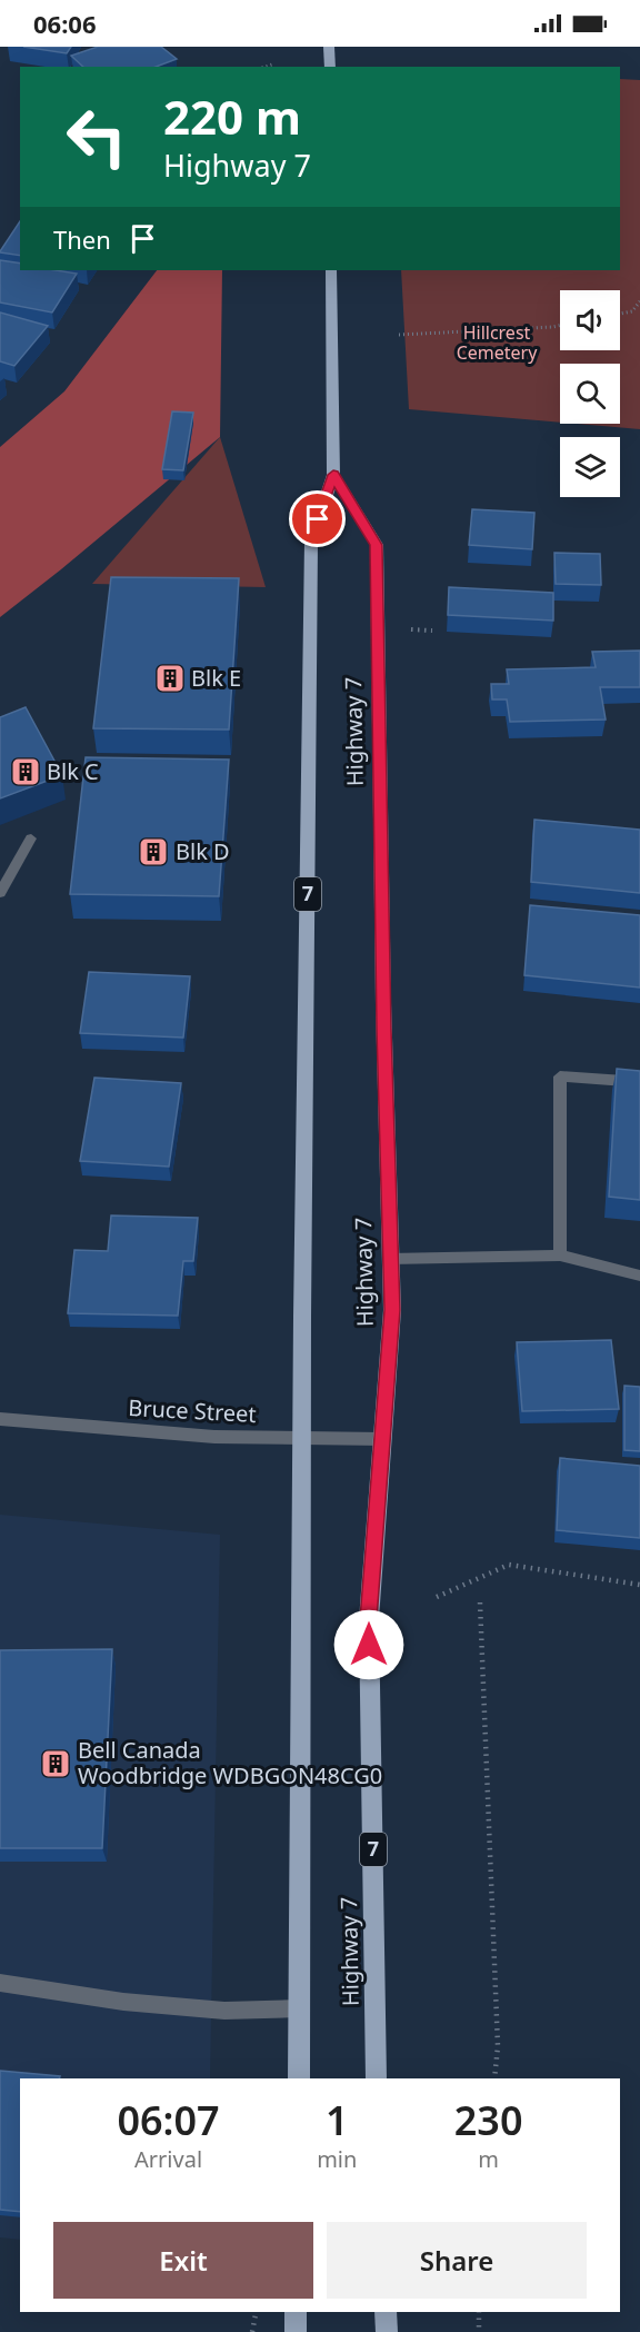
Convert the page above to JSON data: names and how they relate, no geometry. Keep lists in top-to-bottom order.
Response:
{
  "streets": {
    "main road": ["Highway 7", "7"],
    "street": ["Bruce Street"]
  },
  "crossings": [
    ["Highway 7", "Bruce Street"]
  ],
  "parks": ["Hillcrest Cemetery"],
  "places": {
    "building": [
      "Blk E",
      "Blk C",
      "Blk D",
      "Bell Canada Woodbridge WDBGON48CG0"
    ]
  },
  "page": {
    "status": "06:06",
    "turn": ["220 m", "Highway 7"],
    "then": "Then",
    "eta": [
      "06:07",
      "Arrival",
      "1",
      "min",
      "230",
      "m"
    ],
    "buttons": ["Exit", "Share"]
  }
}
